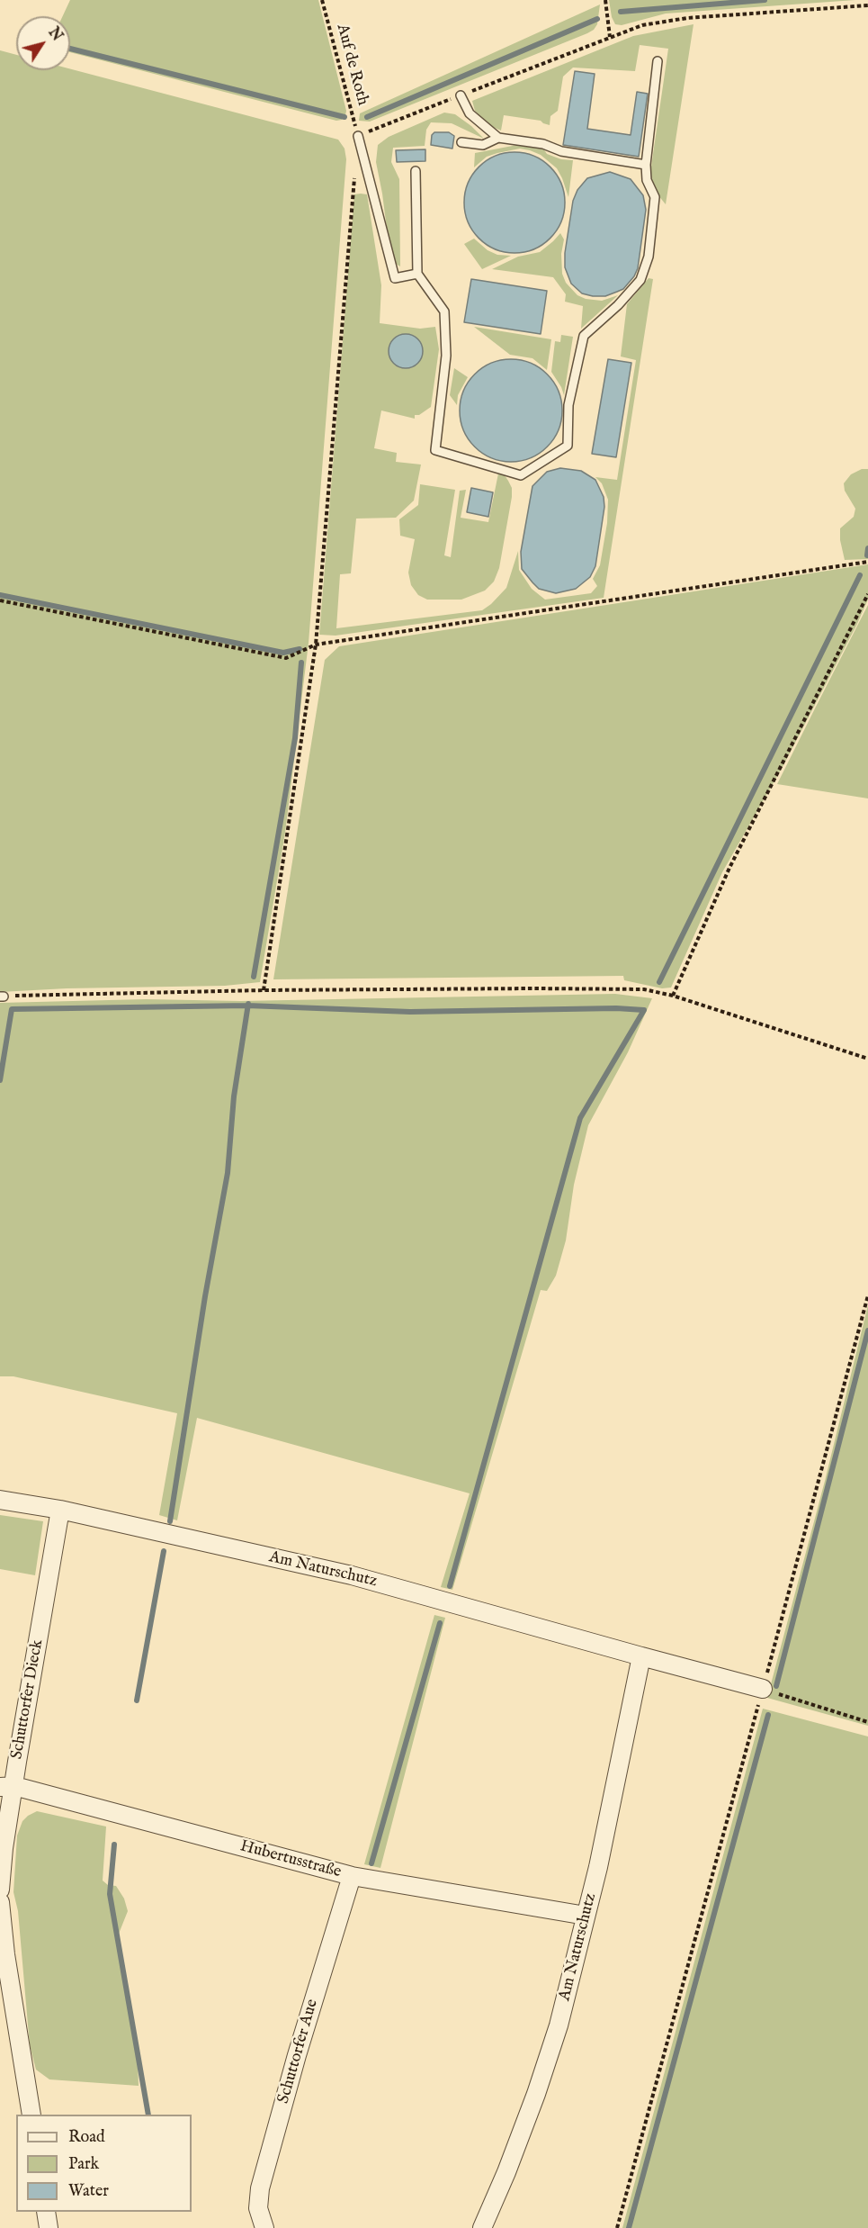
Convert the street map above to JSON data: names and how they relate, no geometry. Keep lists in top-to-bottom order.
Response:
{
  "streets": {
    "street": [
      "Am Naturschutz",
      "Schuttorfer Dieck",
      "Hubertusstraße",
      "Schuttorfer Aue"
    ],
    "path": ["Auf de Roth"]
  },
  "crossings": [
    ["Am Naturschutz", "Schuttorfer Dieck"],
    ["Am Naturschutz", "Hubertusstraße"],
    ["Schuttorfer Dieck", "Hubertusstraße"],
    ["Hubertusstraße", "Schuttorfer Aue"]
  ],
  "legend": ["Road", "Park", "Water"],
  "north": "top right"
}
